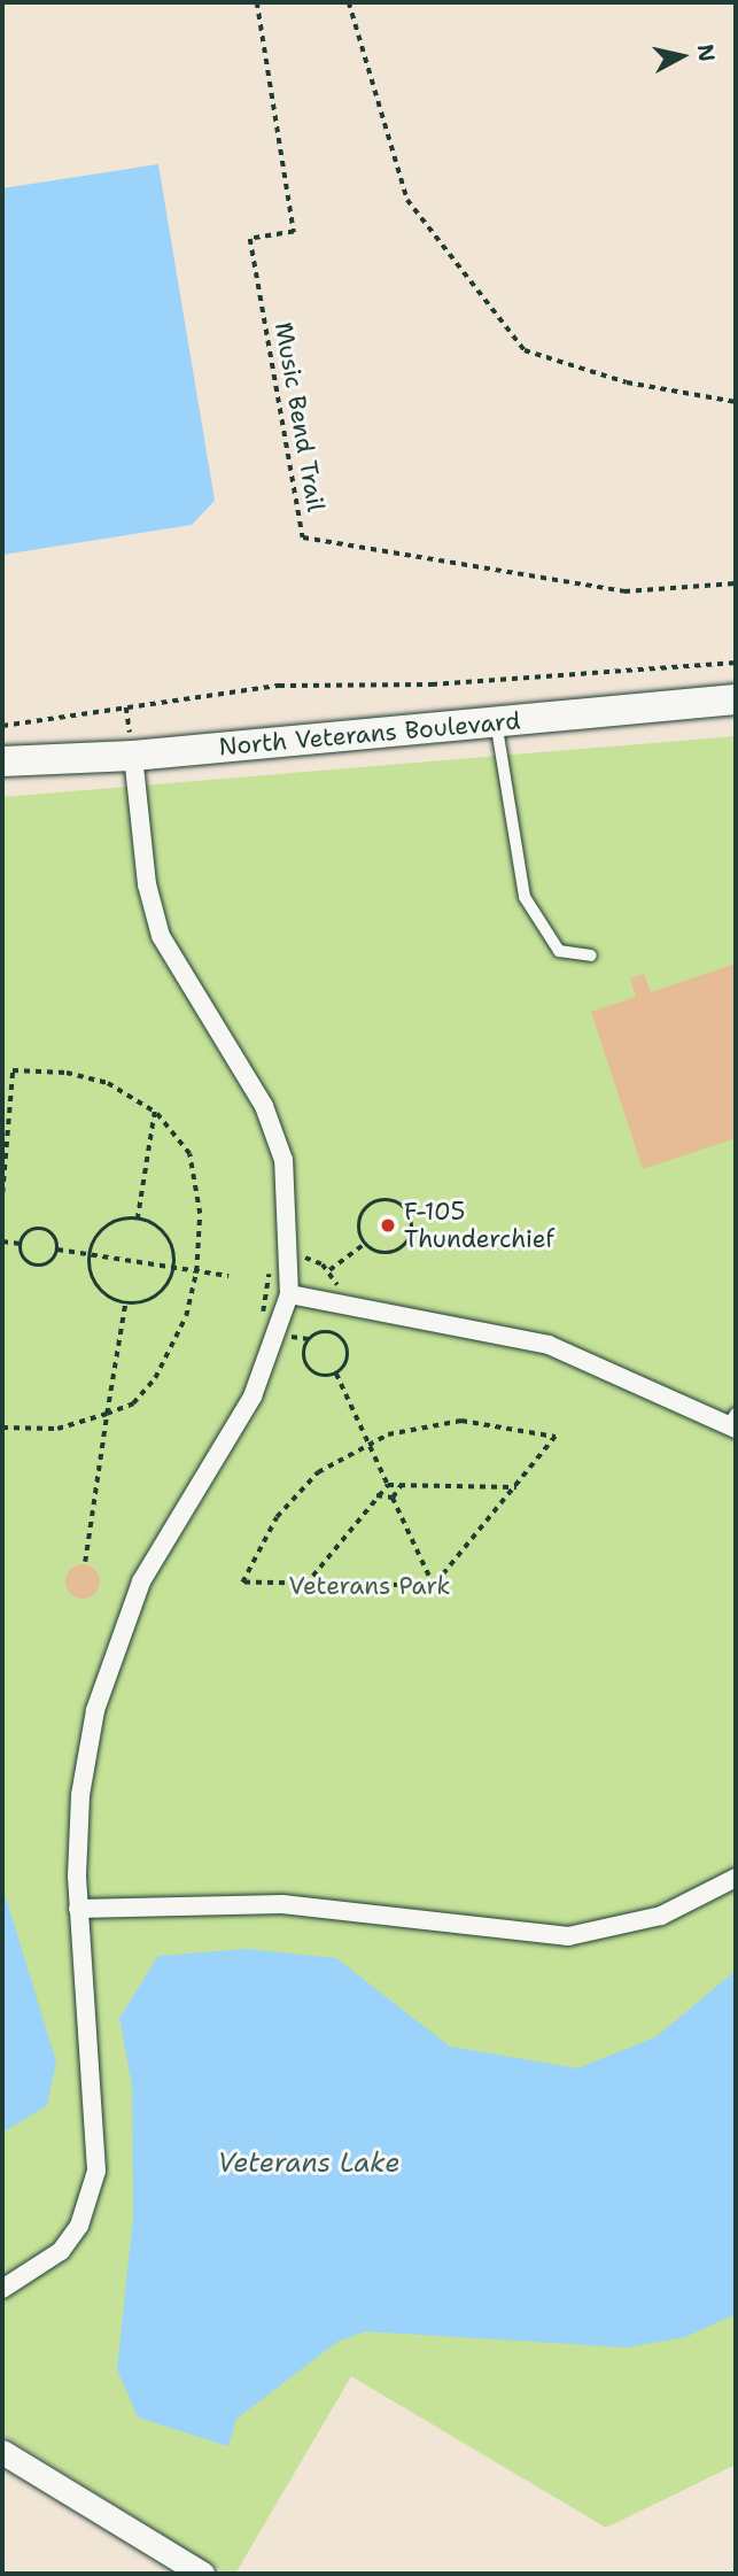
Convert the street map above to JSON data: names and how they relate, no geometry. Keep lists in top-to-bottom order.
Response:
{
  "streets": {
    "street": ["North Veterans Boulevard"],
    "path": ["Music Bend Trail"]
  },
  "water": ["Veterans Lake"],
  "parks": ["Veterans Park"],
  "places": ["F-105 Thunderchief"],
  "north": "right"
}
